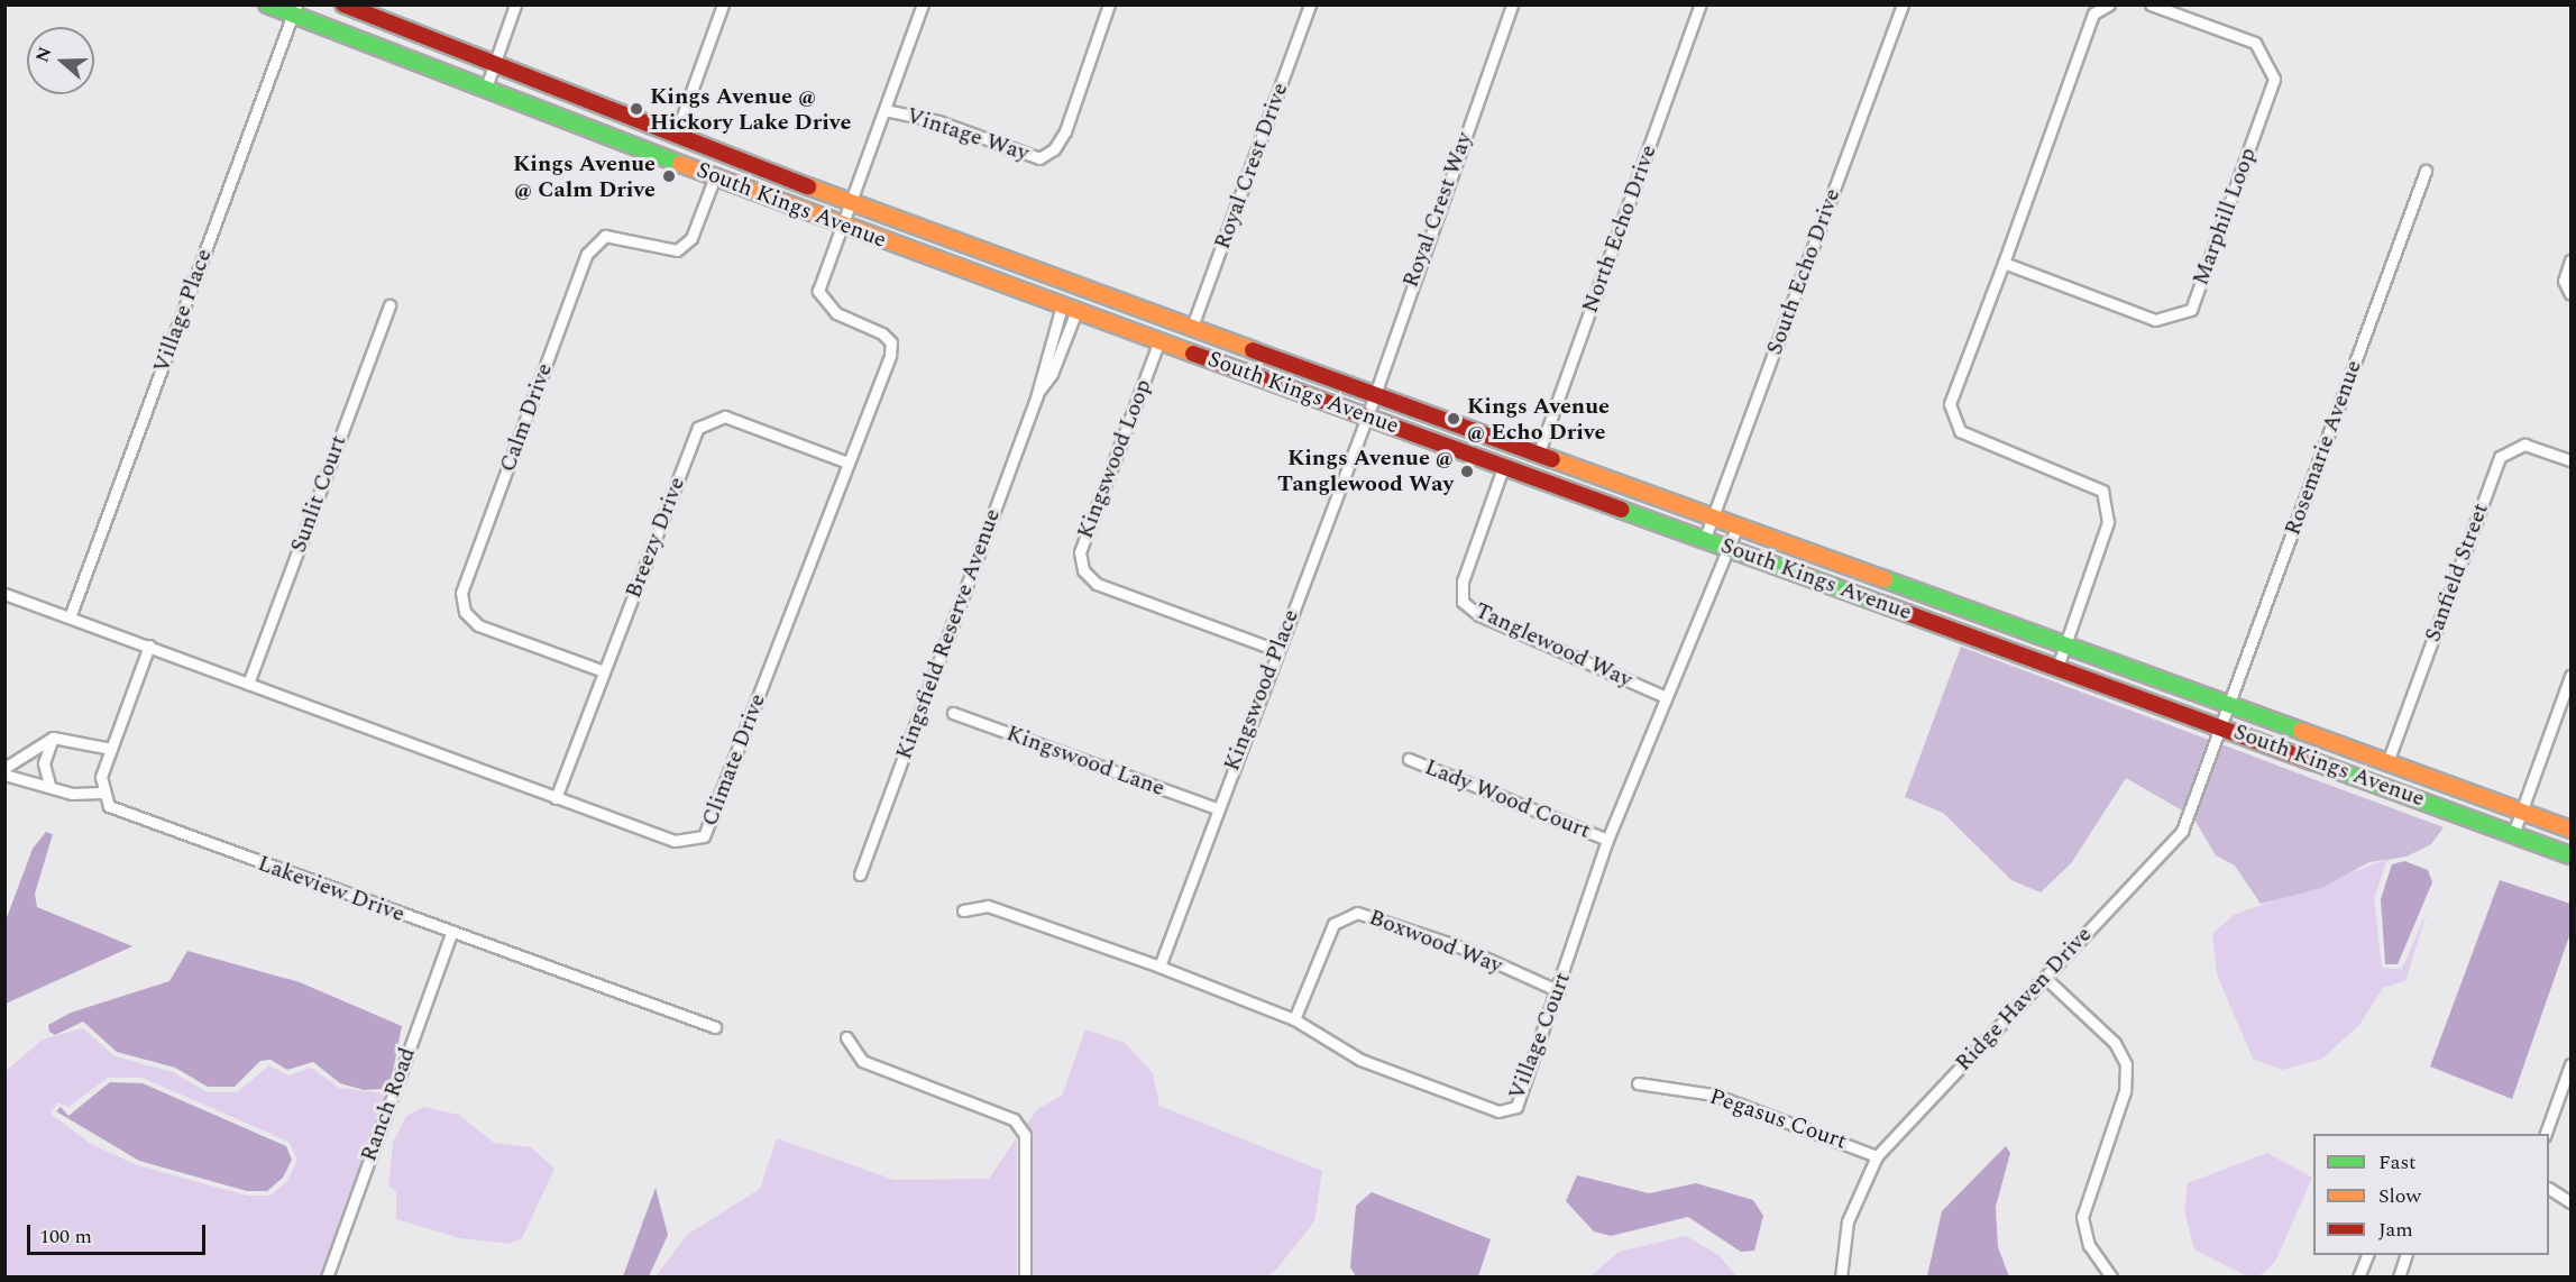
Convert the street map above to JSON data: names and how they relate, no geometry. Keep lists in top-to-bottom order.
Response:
{
  "streets": {
    "main road": ["South Kings Avenue"],
    "street": [
      "Vintage Way",
      "Royal Crest Drive",
      "Royal Crest Way",
      "Marphill Loop",
      "North Echo Drive",
      "South Echo Drive",
      "Village Place",
      "Calm Drive",
      "Rosemarie Avenue",
      "Kingswood Loop",
      "Sunlit Court",
      "Breezy Drive",
      "Sanfield Street",
      "Kingsfield Reserve Avenue",
      "Tanglewood Way",
      "Kingswood Place",
      "Climate Drive",
      "Kingswood Lane",
      "Lady Wood Court",
      "Lakeview Drive",
      "Boxwood Way",
      "Ridge Haven Drive",
      "Village Court",
      "Ranch Road",
      "Pegasus Court"
    ]
  },
  "crossings": [
    ["Vintage Way", "South Kings Avenue"],
    ["Vintage Way", "Climate Drive"],
    ["Royal Crest Drive", "South Kings Avenue"],
    ["South Kings Avenue", "Royal Crest Way"],
    ["South Kings Avenue", "North Echo Drive"],
    ["South Kings Avenue", "South Echo Drive"],
    ["South Kings Avenue", "Village Place"],
    ["South Kings Avenue", "Calm Drive"],
    ["South Kings Avenue", "Rosemarie Avenue"],
    ["South Kings Avenue", "Kingswood Loop"],
    ["South Kings Avenue", "Sanfield Street"],
    ["South Kings Avenue", "Kingsfield Reserve Avenue"],
    ["South Kings Avenue", "Tanglewood Way"],
    ["South Kings Avenue", "Kingswood Place"],
    ["South Kings Avenue", "Climate Drive"],
    ["South Kings Avenue", "Ridge Haven Drive"],
    ["South Kings Avenue", "Village Court"],
    ["Royal Crest Way", "Kingswood Place"],
    ["Calm Drive", "Breezy Drive"],
    ["Rosemarie Avenue", "Ridge Haven Drive"],
    ["Kingswood Loop", "Kingswood Place"],
    ["Sunlit Court", "Climate Drive"],
    ["Breezy Drive", "Climate Drive"],
    ["Tanglewood Way", "Village Court"],
    ["Kingswood Place", "Kingswood Lane"],
    ["Kingswood Place", "Village Court"],
    ["Lady Wood Court", "Village Court"],
    ["Lakeview Drive", "Ranch Road"],
    ["Boxwood Way", "Village Court"],
    ["Ridge Haven Drive", "Pegasus Court"]
  ],
  "places": [
    "Kings Avenue @ Hickory Lake Drive",
    "Kings Avenue @ Calm Drive",
    "Kings Avenue @ Echo Drive",
    "Kings Avenue @ Tanglewood Way"
  ],
  "legend": ["Fast", "Slow", "Jam"],
  "scale_bar": "100 m",
  "north": "left"
}
